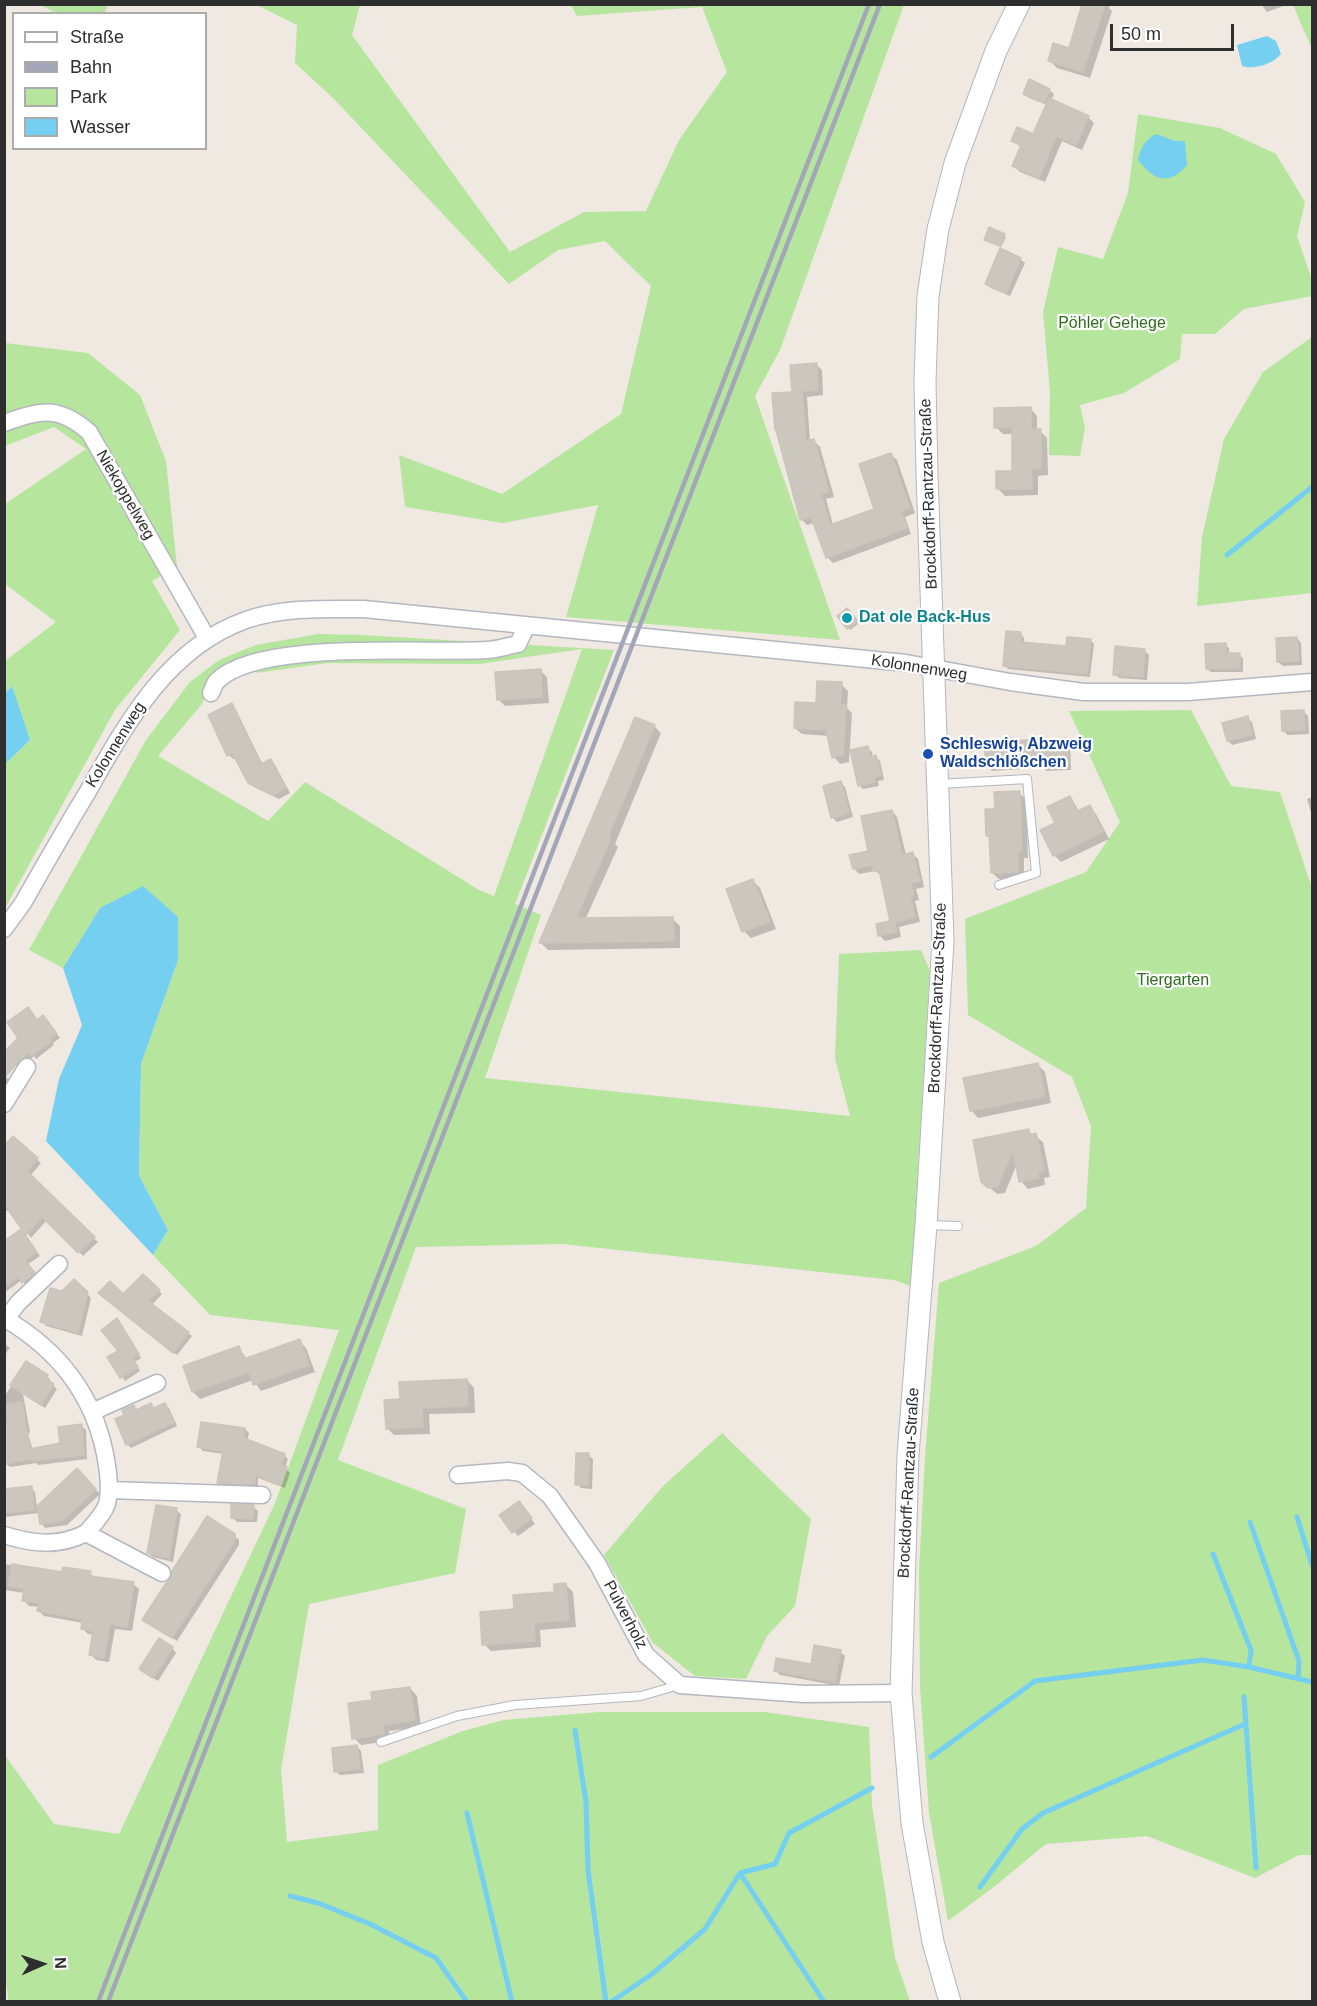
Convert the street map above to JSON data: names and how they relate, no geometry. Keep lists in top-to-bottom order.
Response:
{
  "streets": {
    "street": [
      "Brockdorff-Rantzau-Straße",
      "Niekoppelweg",
      "Kolonnenweg",
      "Pulverholz"
    ]
  },
  "crossings": [
    ["Brockdorff-Rantzau-Straße", "Kolonnenweg"],
    ["Niekoppelweg", "Kolonnenweg"]
  ],
  "parks": ["Pöhler Gehege", "Tiergarten"],
  "places": ["Dat ole Back-Hus", "Schleswig, Abzweig Waldschlößchen"],
  "legend": [
    "Straße",
    "Bahn",
    "Park",
    "Wasser"
  ],
  "scale_bar": "50 m",
  "north": "right"
}
